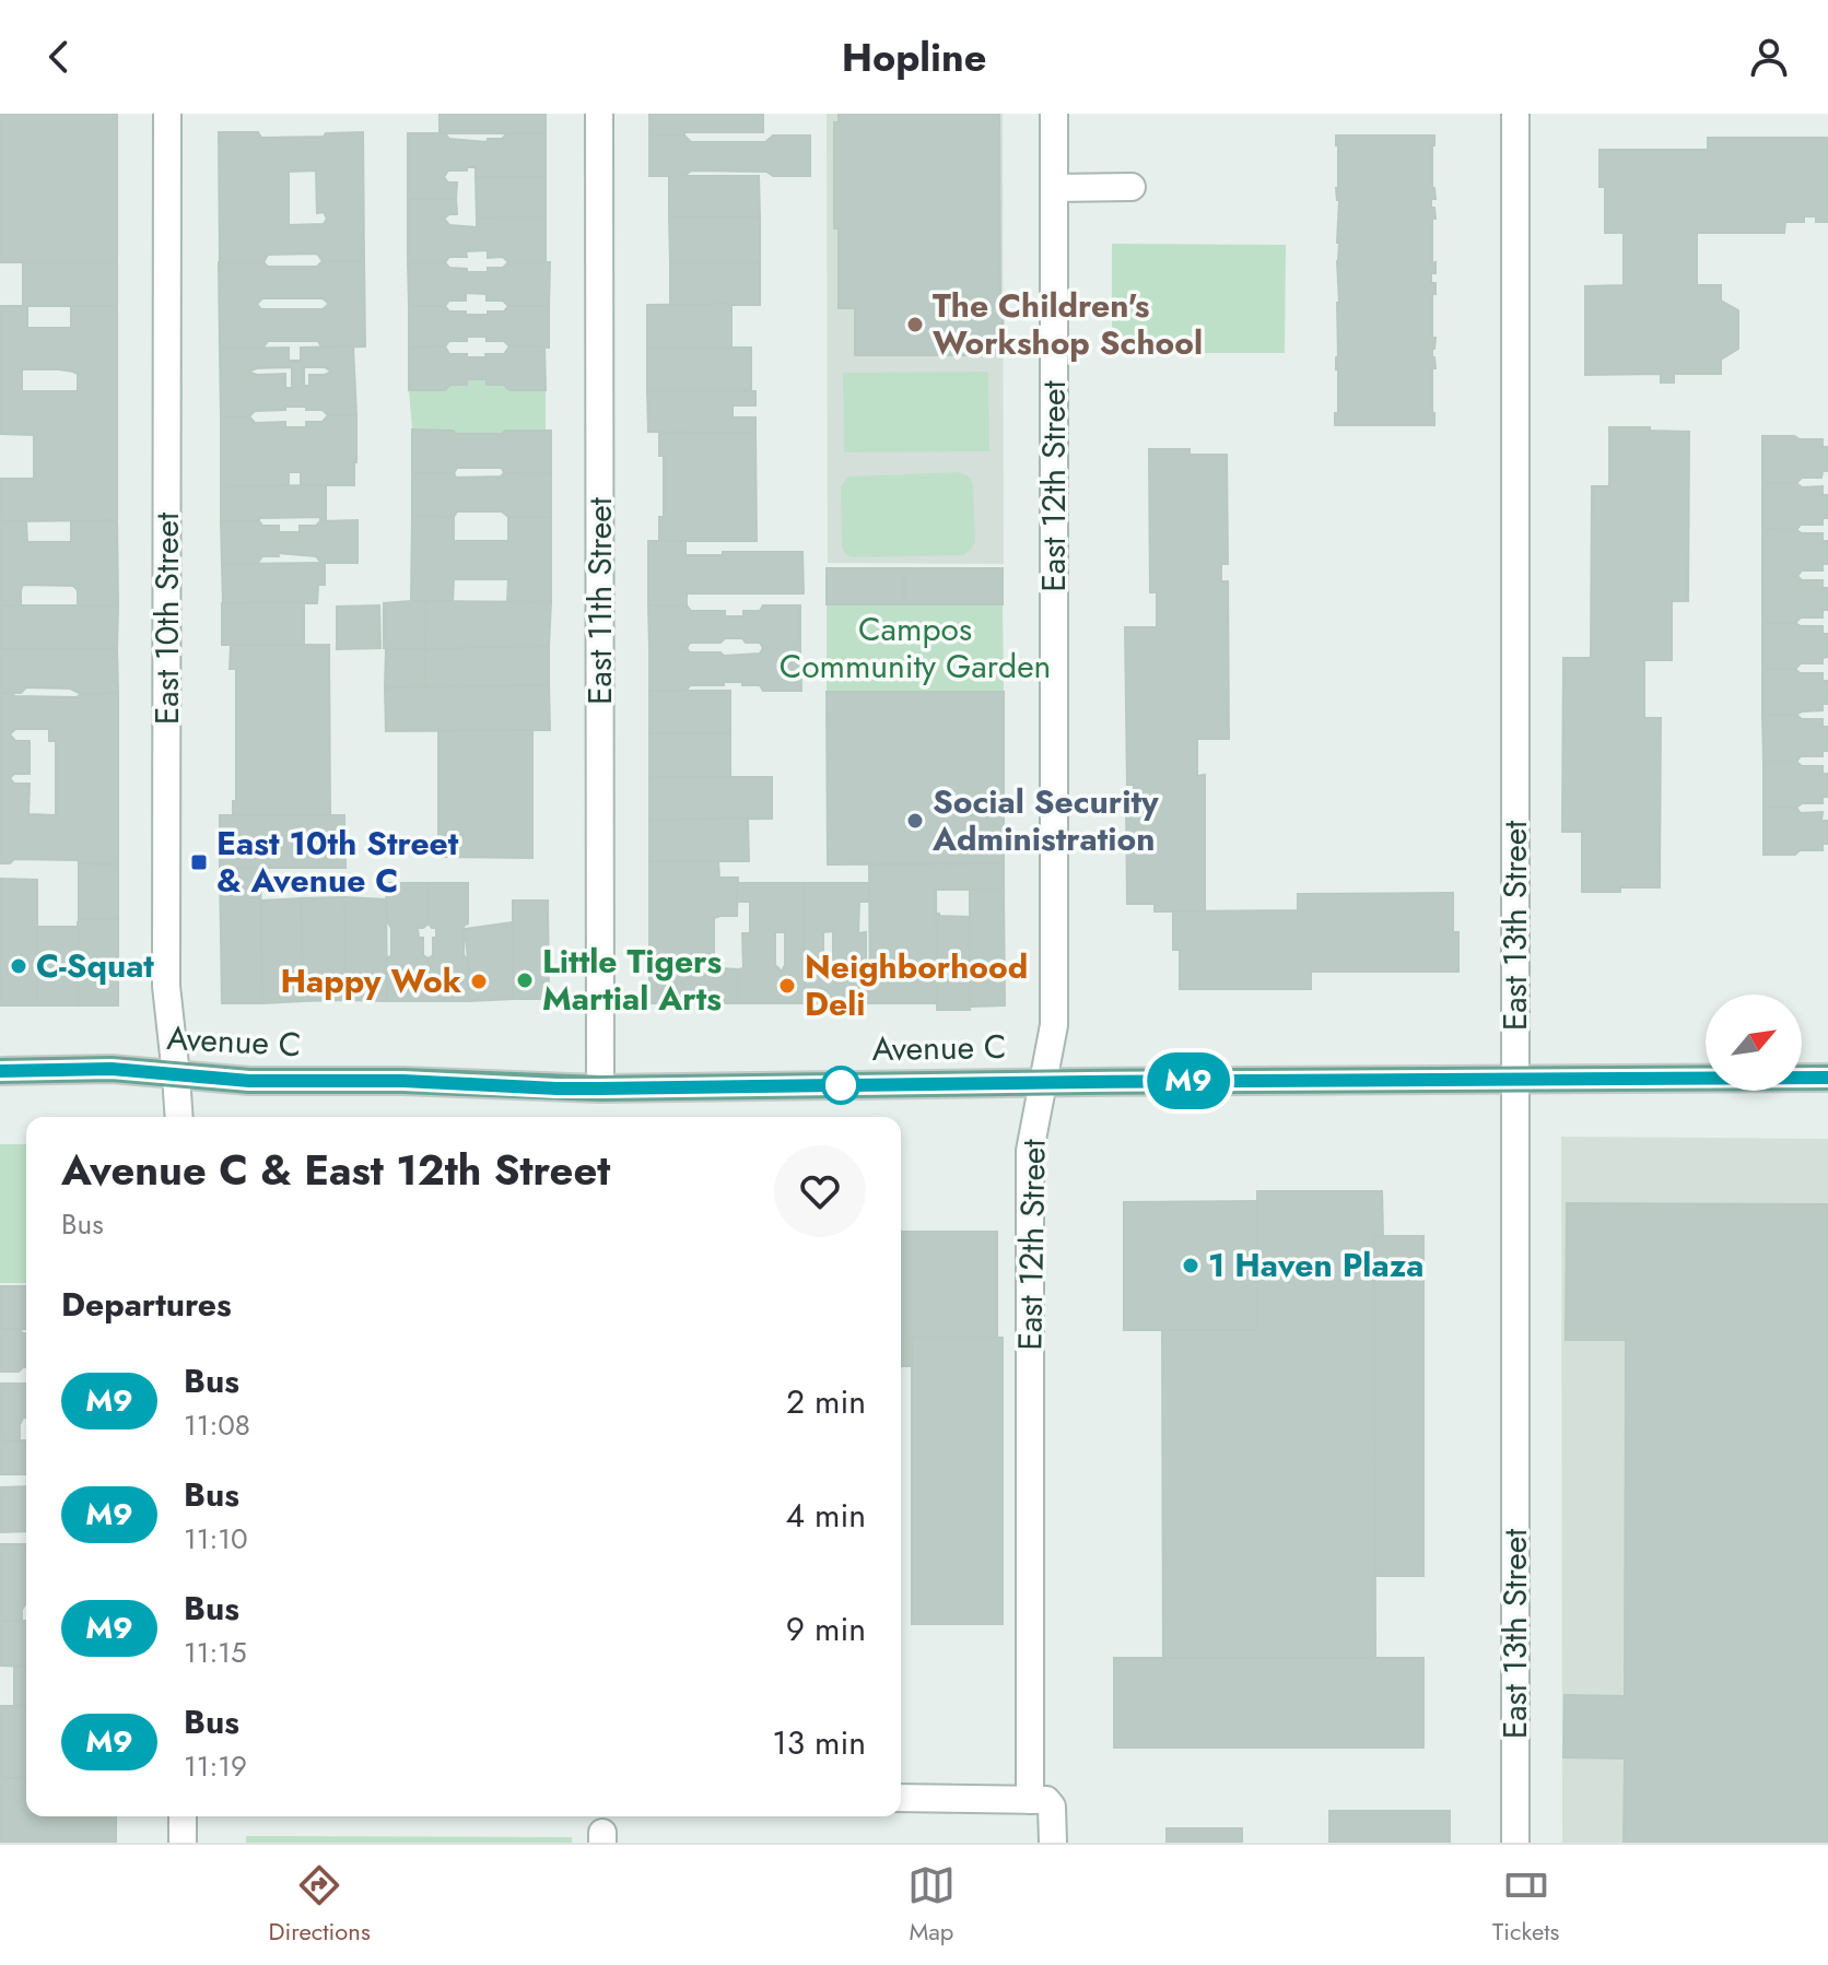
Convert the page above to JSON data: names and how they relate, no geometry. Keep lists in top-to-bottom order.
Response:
{
  "streets": {
    "main road": ["Avenue C"],
    "street": [
      "East 12th Street",
      "East 11th Street",
      "East 10th Street",
      "East 13th Street"
    ]
  },
  "crossings": [
    ["East 12th Street", "Avenue C"],
    ["East 11th Street", "Avenue C"],
    ["East 10th Street", "Avenue C"],
    ["East 13th Street", "Avenue C"]
  ],
  "parks": ["Campos Community Garden"],
  "places": {
    "other": [
      "The Children's Workshop School",
      "Social Security Administration",
      "C-Squat",
      "Little Tigers Martial Arts",
      "Happy Wok",
      "Neighborhood Deli",
      "1 Haven Plaza"
    ],
    "transit": ["East 10th Street & Avenue C"]
  },
  "lines": ["bus line M9"],
  "north": "top right",
  "page": {
    "header": "Hopline",
    "on_map": "M9",
    "heading": [
      ["Avenue C & East 12th Street", "Bus"],
      "Departures"
    ],
    "list": [
      {
        "mark": "M9",
        "name": "Bus",
        "note": "11:08",
        "value": "2 min"
      },
      {
        "mark": "M9",
        "name": "Bus",
        "note": "11:10",
        "value": "4 min"
      },
      {
        "mark": "M9",
        "name": "Bus",
        "note": "11:15",
        "value": "9 min"
      },
      {
        "mark": "M9",
        "name": "Bus",
        "note": "11:19",
        "value": "13 min"
      }
    ],
    "tabs": ["Directions", "Map", "Tickets"]
  }
}
